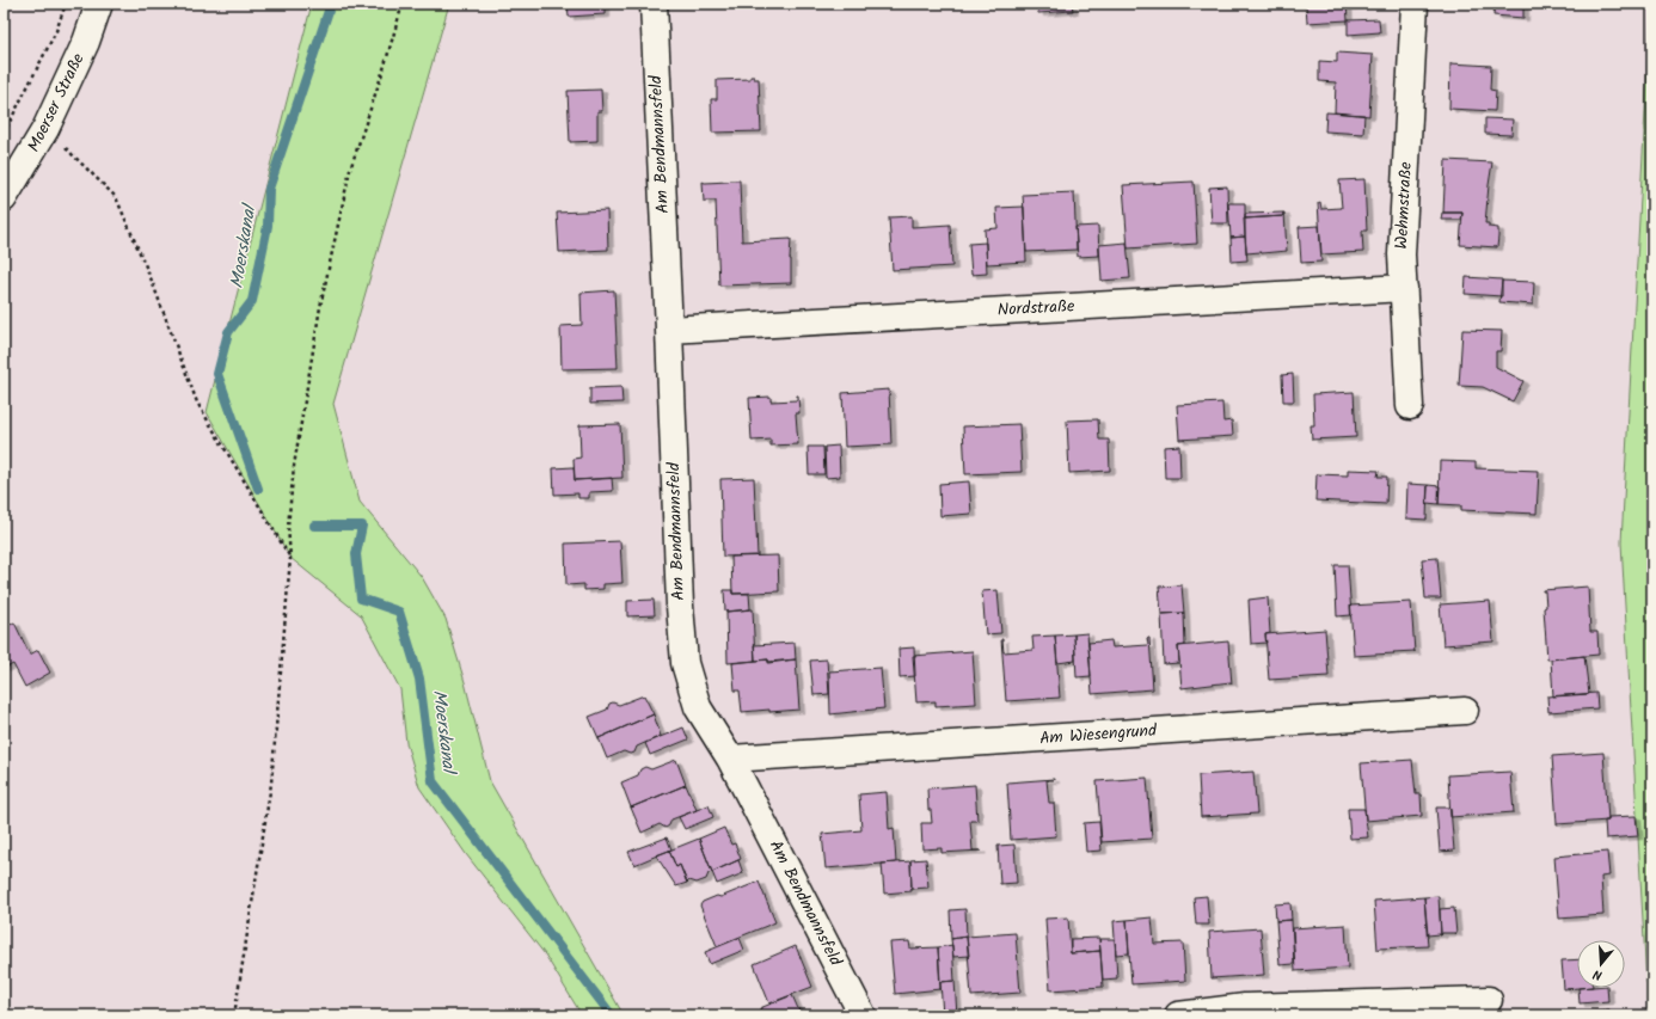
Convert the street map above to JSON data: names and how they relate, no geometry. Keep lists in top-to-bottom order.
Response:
{
  "streets": {
    "street": [
      "Moerser Straße",
      "Am Bendmannsfeld",
      "Wehmstraße",
      "Nordstraße",
      "Am Wiesengrund"
    ]
  },
  "crossings": [
    ["Am Bendmannsfeld", "Nordstraße"],
    ["Am Bendmannsfeld", "Am Wiesengrund"],
    ["Wehmstraße", "Nordstraße"]
  ],
  "water": ["Moerskanal"],
  "north": "bottom"
}
